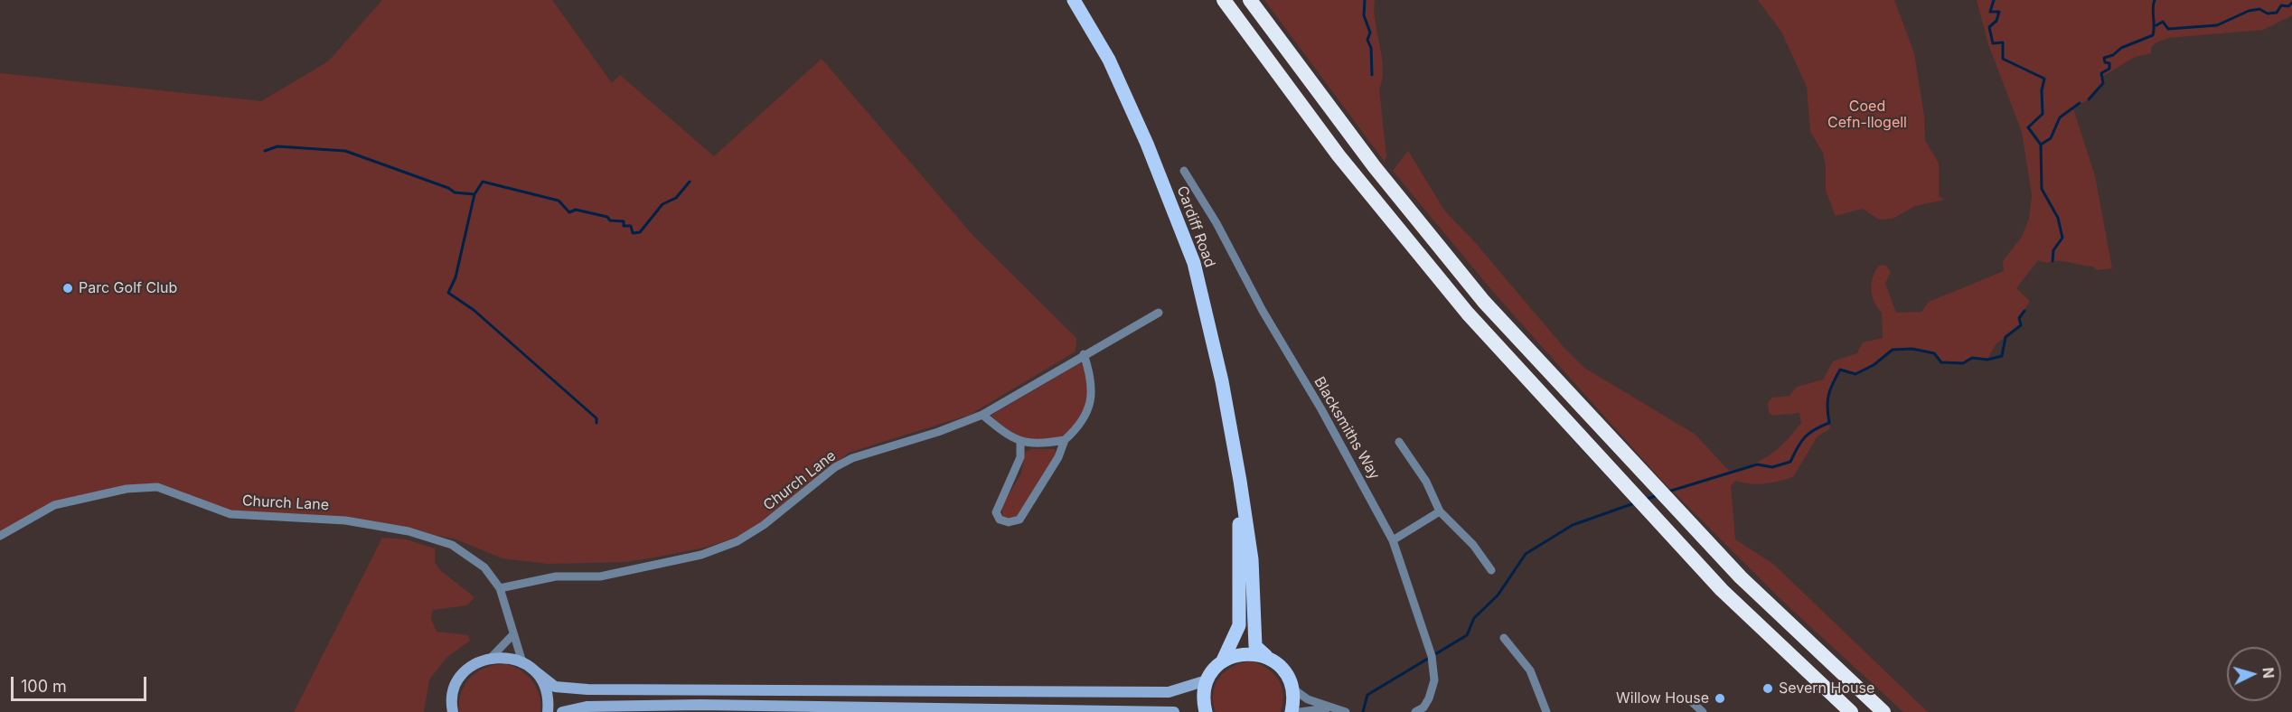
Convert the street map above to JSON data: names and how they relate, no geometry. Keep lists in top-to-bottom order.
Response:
{
  "streets": {
    "main road": ["Cardiff Road"],
    "street": ["Blacksmiths Way", "Church Lane"]
  },
  "parks": ["Coed Cefn-llogell"],
  "places": ["Parc Golf Club", "Severn House", "Willow House"],
  "scale_bar": "100 m",
  "north": "right"
}
